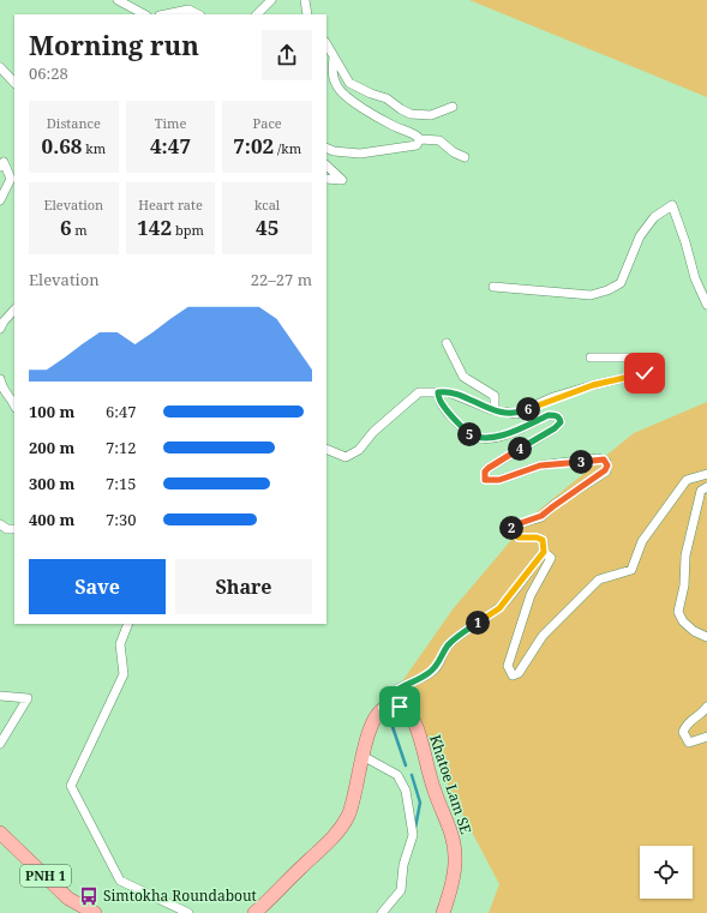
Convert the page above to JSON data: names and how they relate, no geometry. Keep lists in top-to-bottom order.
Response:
{
  "streets": {
    "main road": ["Khatoe Lam SE", "PNH 1"]
  },
  "places": {
    "bus stop": ["Simtokha Roundabout"]
  },
  "page": {
    "heading": ["Morning run", "06:28"],
    "stats": [
      ["Distance", "0.68 km"],
      ["Time", "4:47"],
      ["Pace", "7:02 /km"],
      ["Elevation", "6 m"],
      ["Heart rate", "142 bpm"],
      ["kcal", "45"]
    ],
    "chart": ["Elevation", "22–27 m"],
    "list": [
      {
        "name": "100 m",
        "note": "6:47"
      },
      {
        "name": "200 m",
        "note": "7:12"
      },
      {
        "name": "300 m",
        "note": "7:15"
      },
      {
        "name": "400 m",
        "note": "7:30"
      }
    ],
    "pins": [
      "6",
      "5",
      "4",
      "3",
      "2",
      "1"
    ],
    "buttons": ["Save", "Share"]
  }
}
